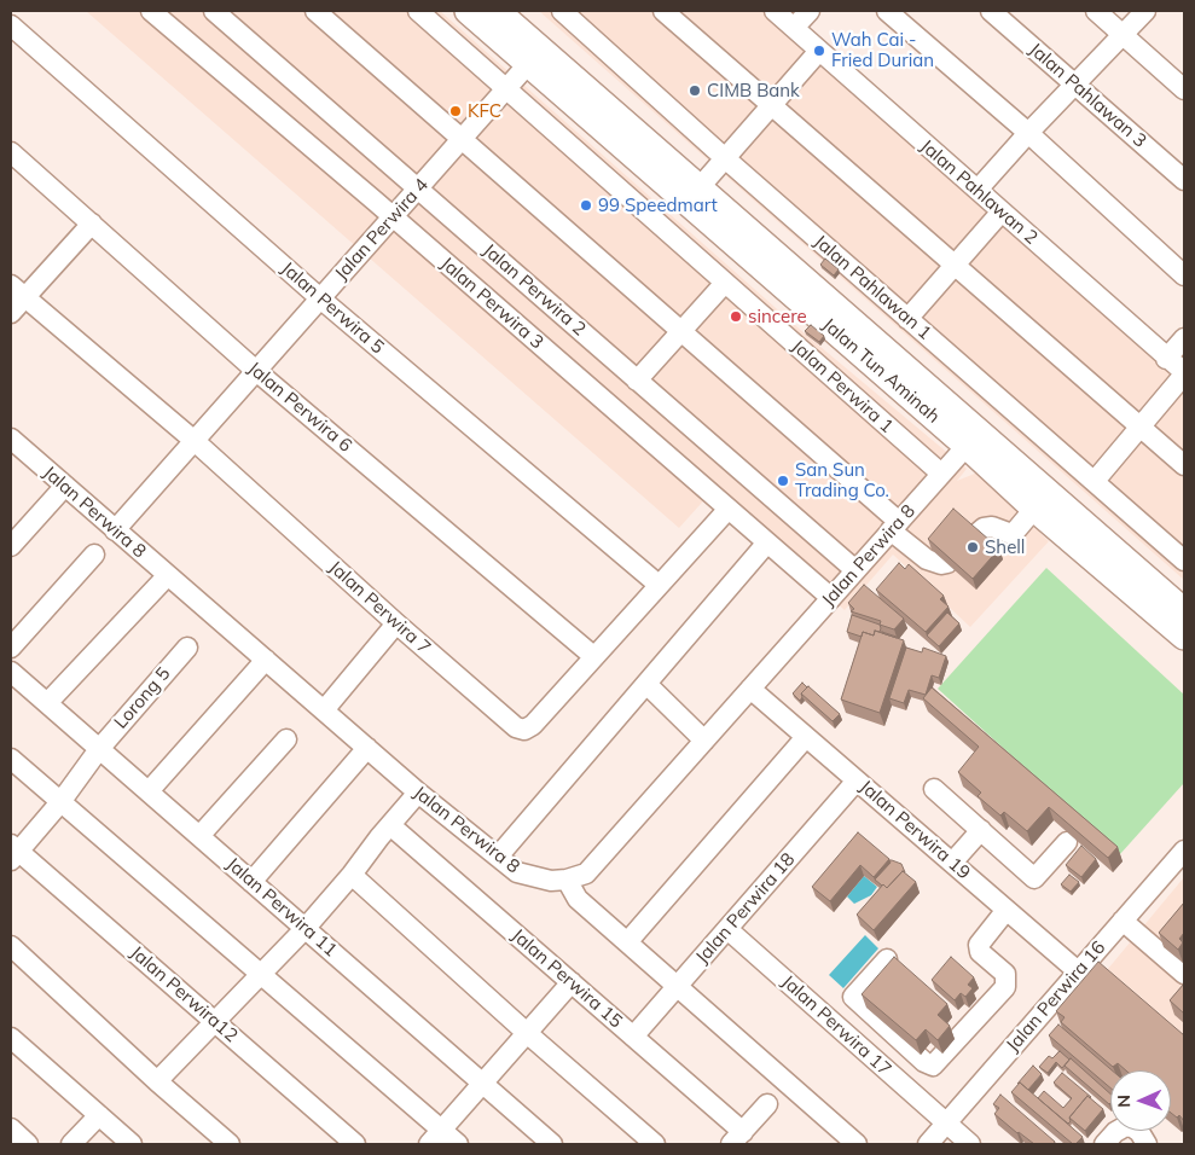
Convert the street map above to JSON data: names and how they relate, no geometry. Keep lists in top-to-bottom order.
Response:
{
  "streets": {
    "main road": ["Jalan Tun Aminah"],
    "street": [
      "Jalan Pahlawan 3",
      "Jalan Pahlawan 2",
      "Jalan Perwira 4",
      "Jalan Pahlawan 1",
      "Jalan Perwira 2",
      "Jalan Perwira 3",
      "Jalan Perwira 5",
      "Jalan Perwira 1",
      "Jalan Perwira 6",
      "Jalan Perwira 8",
      "Jalan Perwira 7",
      "Lorong 5",
      "Jalan Perwira 19",
      "Jalan Perwira 11",
      "Jalan Perwira 18",
      "Jalan Perwira 15",
      "Jalan Perwira12",
      "Jalan Perwira 16",
      "Jalan Perwira 17"
    ]
  },
  "crossings": [
    ["Jalan Perwira 4", "Jalan Perwira 2"],
    ["Jalan Perwira 4", "Jalan Perwira 3"],
    ["Jalan Perwira 4", "Jalan Perwira 5"],
    ["Jalan Perwira 4", "Jalan Tun Aminah"],
    ["Jalan Perwira 4", "Jalan Perwira 1"],
    ["Jalan Perwira 4", "Jalan Perwira 6"],
    ["Jalan Perwira 4", "Jalan Perwira 8"],
    ["Jalan Perwira 4", "Jalan Perwira 7"],
    ["Jalan Perwira 2", "Jalan Perwira 8"],
    ["Jalan Perwira 3", "Jalan Perwira 8"],
    ["Jalan Perwira 3", "Jalan Perwira 7"],
    ["Jalan Perwira 5", "Jalan Perwira 7"],
    ["Jalan Tun Aminah", "Jalan Perwira 8"],
    ["Jalan Perwira 1", "Jalan Perwira 8"],
    ["Jalan Perwira 6", "Jalan Perwira 7"],
    ["Jalan Perwira 8", "Jalan Perwira 19"],
    ["Lorong 5", "Jalan Perwira 11"],
    ["Lorong 5", "Jalan Perwira12"],
    ["Jalan Perwira 19", "Jalan Perwira 18"],
    ["Jalan Perwira 19", "Jalan Perwira 16"],
    ["Jalan Perwira 18", "Jalan Perwira 15"],
    ["Jalan Perwira 18", "Jalan Perwira 17"],
    ["Jalan Perwira 16", "Jalan Perwira 17"]
  ],
  "places": [
    "Wah Cai - Fried Durian",
    "CIMB Bank",
    "KFC",
    "99 Speedmart",
    "sincere",
    "San Sun Trading Co.",
    "Shell"
  ],
  "north": "left"
}
